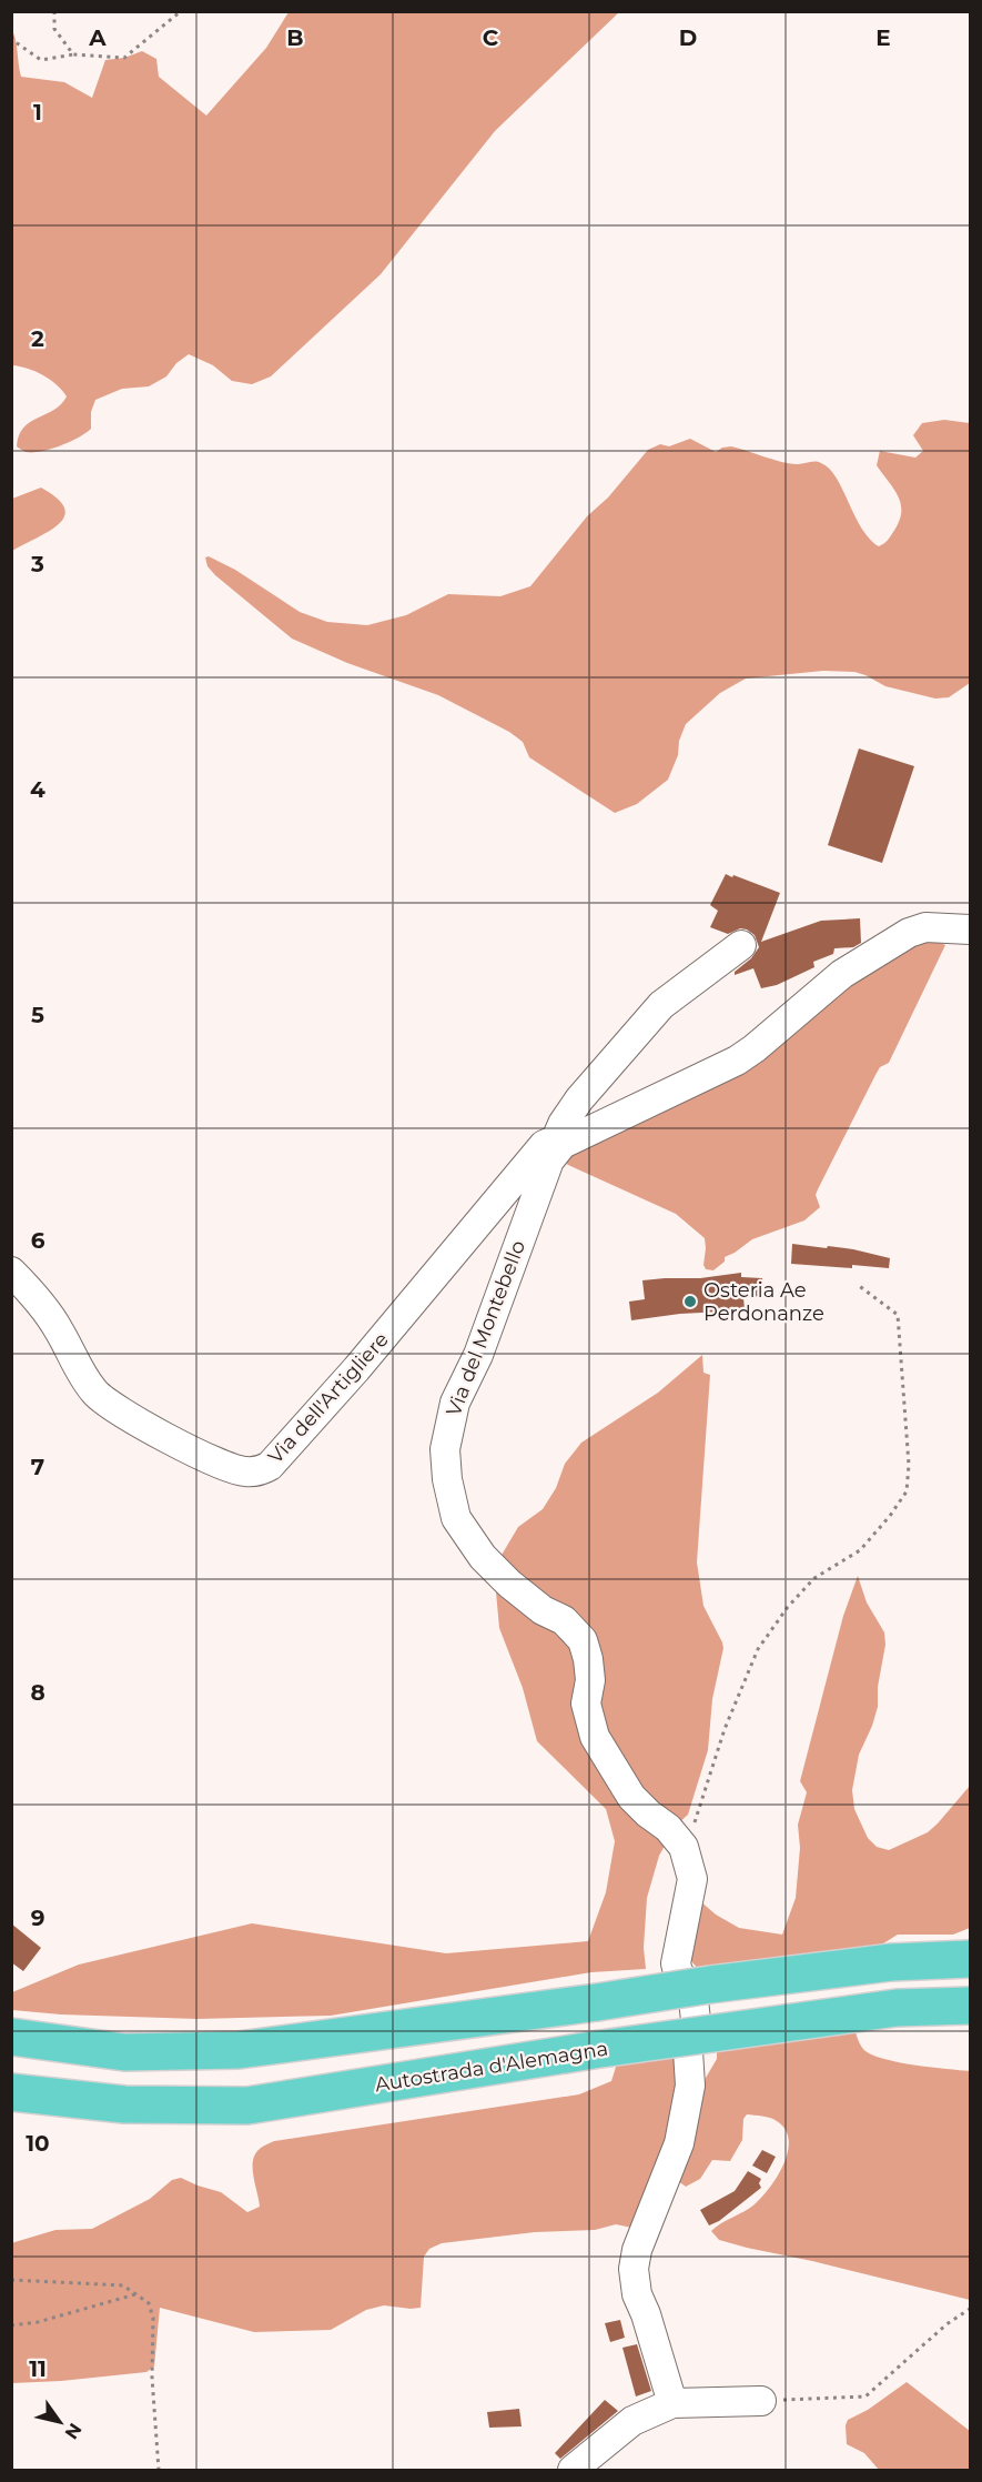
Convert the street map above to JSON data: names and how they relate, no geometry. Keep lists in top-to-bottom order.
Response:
{
  "streets": {
    "highway": ["Autostrada d'Alemagna"],
    "street": ["Via del Montebello", "Via dell'Artigliere"]
  },
  "crossings": [
    ["Via del Montebello", "Via dell'Artigliere"]
  ],
  "places": ["Osteria Ae Perdonanze"],
  "north": "bottom right",
  "grid": {
    "columns": [
      "A",
      "B",
      "C",
      "D",
      "E"
    ],
    "rows": [
      "1",
      "2",
      "3",
      "4",
      "5",
      "6",
      "7",
      "8",
      "9",
      "10",
      "11"
    ]
  }
}
